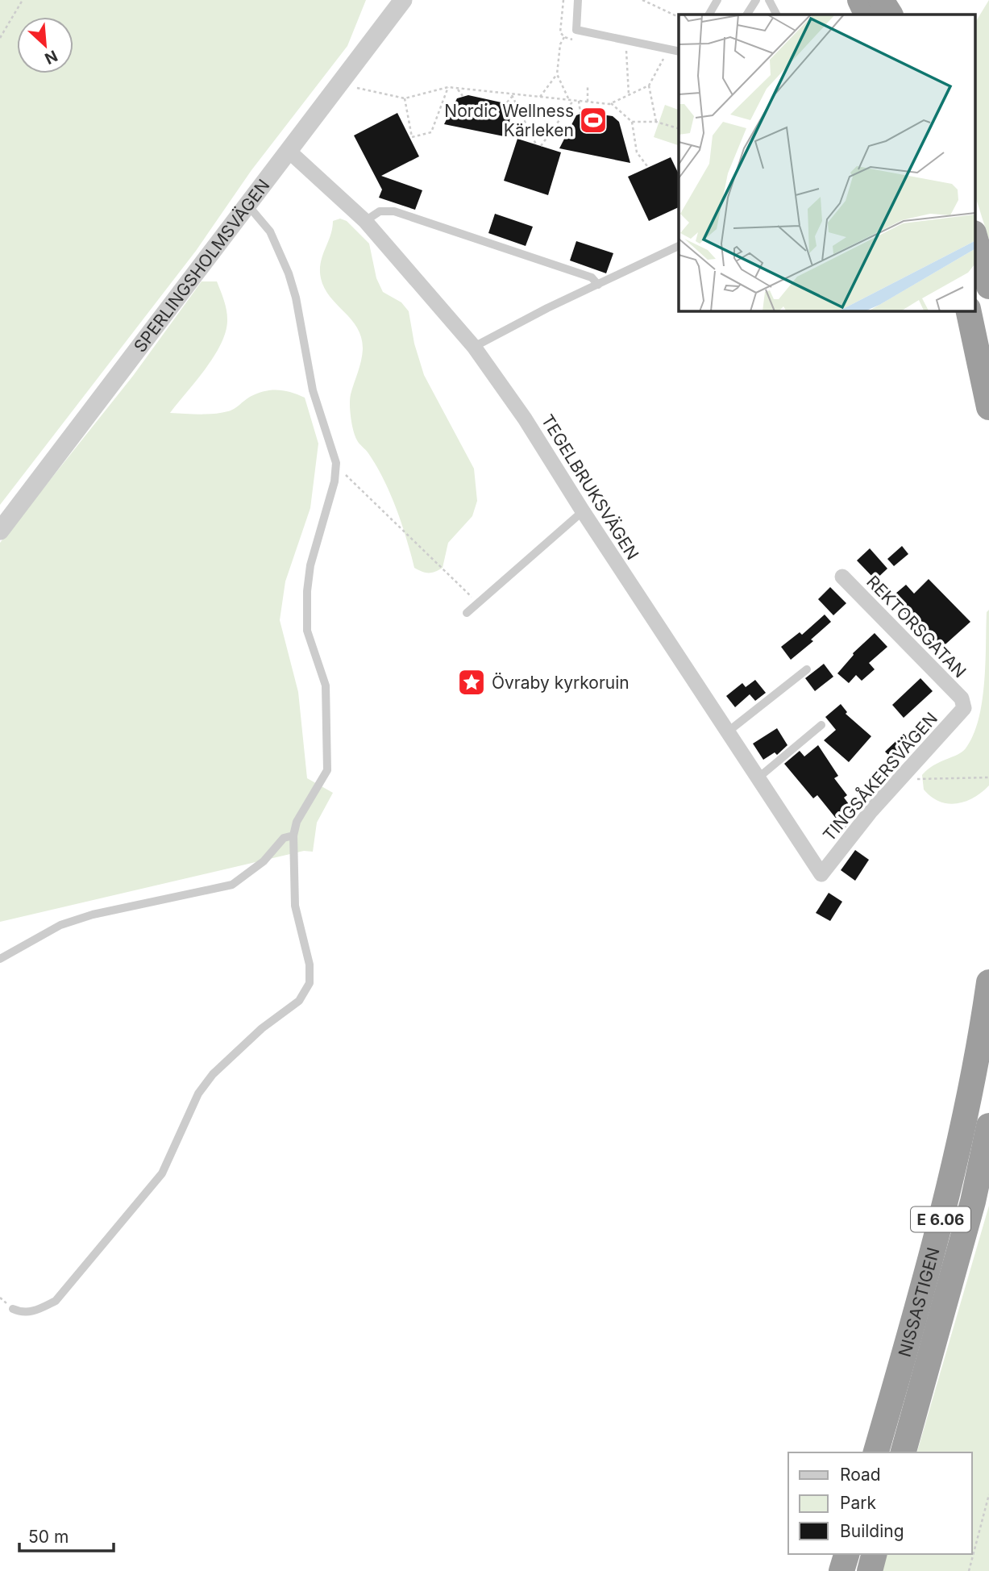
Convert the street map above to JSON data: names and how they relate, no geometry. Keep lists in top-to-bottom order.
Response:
{
  "streets": {
    "highway": ["E 6.06", "NISSASTIGEN"],
    "street": [
      "SPERLINGSHOLMSVÄGEN",
      "TEGELBRUKSVÄGEN",
      "REKTORSGATAN",
      "TINGSÅKERSVÄGEN"
    ]
  },
  "crossings": [
    ["SPERLINGSHOLMSVÄGEN", "TEGELBRUKSVÄGEN"],
    ["TEGELBRUKSVÄGEN", "TINGSÅKERSVÄGEN"],
    ["REKTORSGATAN", "TINGSÅKERSVÄGEN"]
  ],
  "places": {
    "sports": ["Nordic Wellness Kärleken"],
    "place": ["Övraby kyrkoruin"]
  },
  "legend": ["Road", "Park", "Building"],
  "scale_bar": "50 m",
  "north": "bottom right"
}
